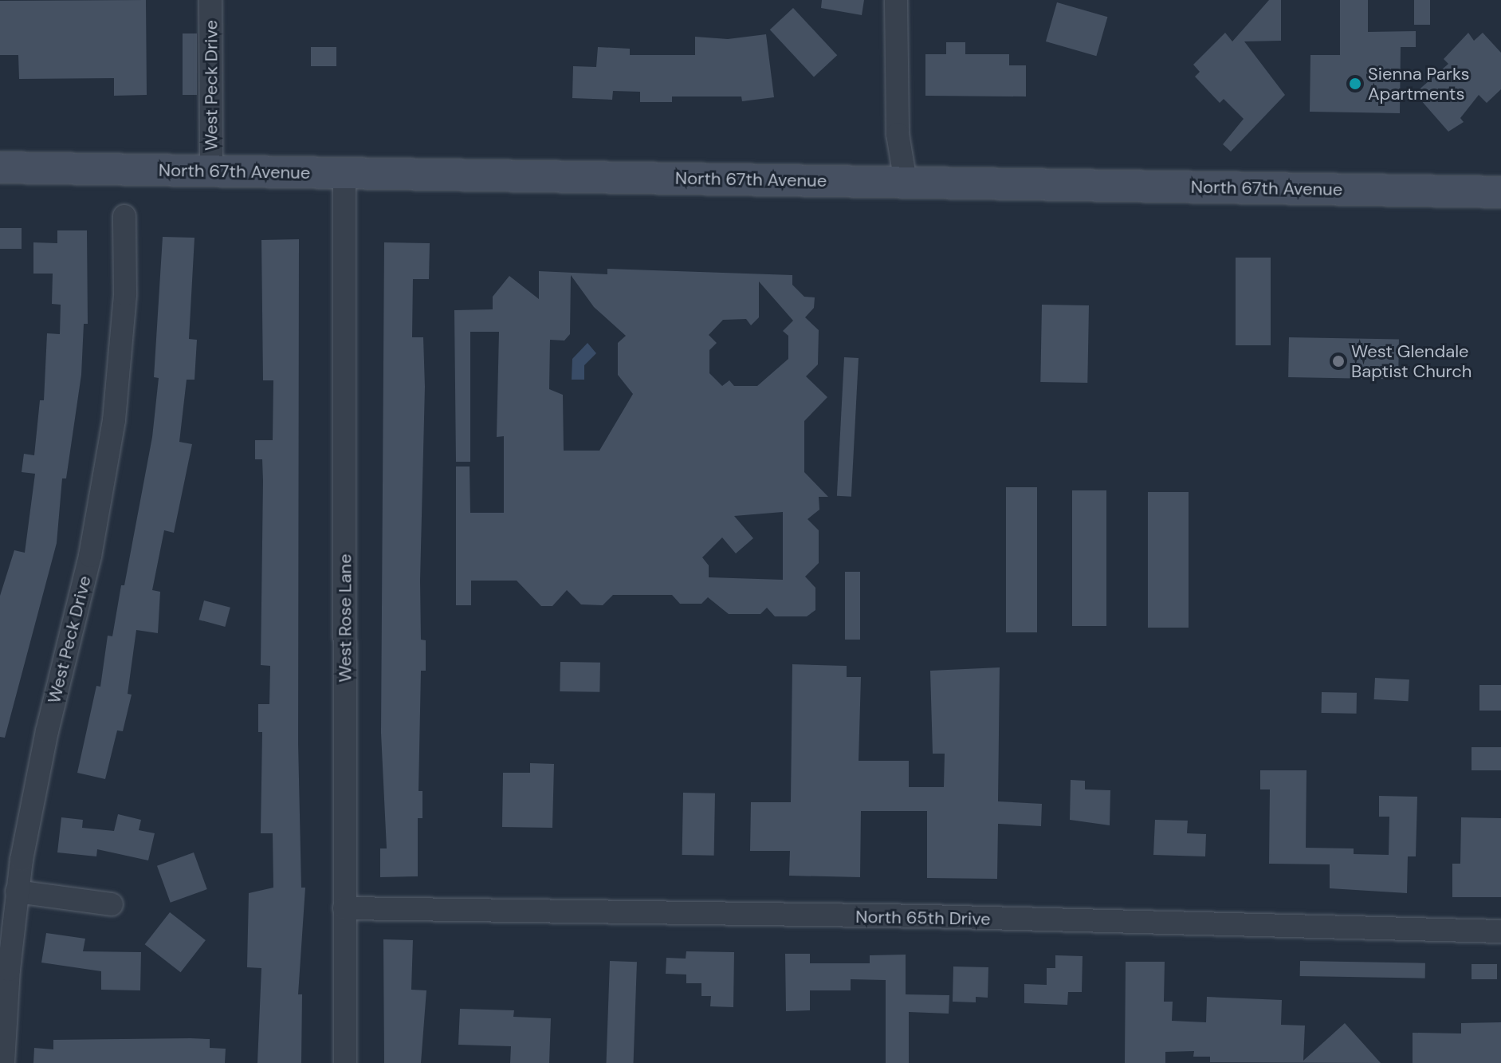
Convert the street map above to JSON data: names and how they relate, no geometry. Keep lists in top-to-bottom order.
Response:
{
  "streets": {
    "main road": ["North 67th Avenue"],
    "street": ["West Peck Drive", "West Rose Lane", "North 65th Drive"]
  },
  "crossings": [
    ["West Peck Drive", "North 67th Avenue"],
    ["North 67th Avenue", "West Rose Lane"],
    ["West Rose Lane", "North 65th Drive"]
  ],
  "places": ["Sienna Parks Apartments", "West Glendale Baptist Church"]
}
